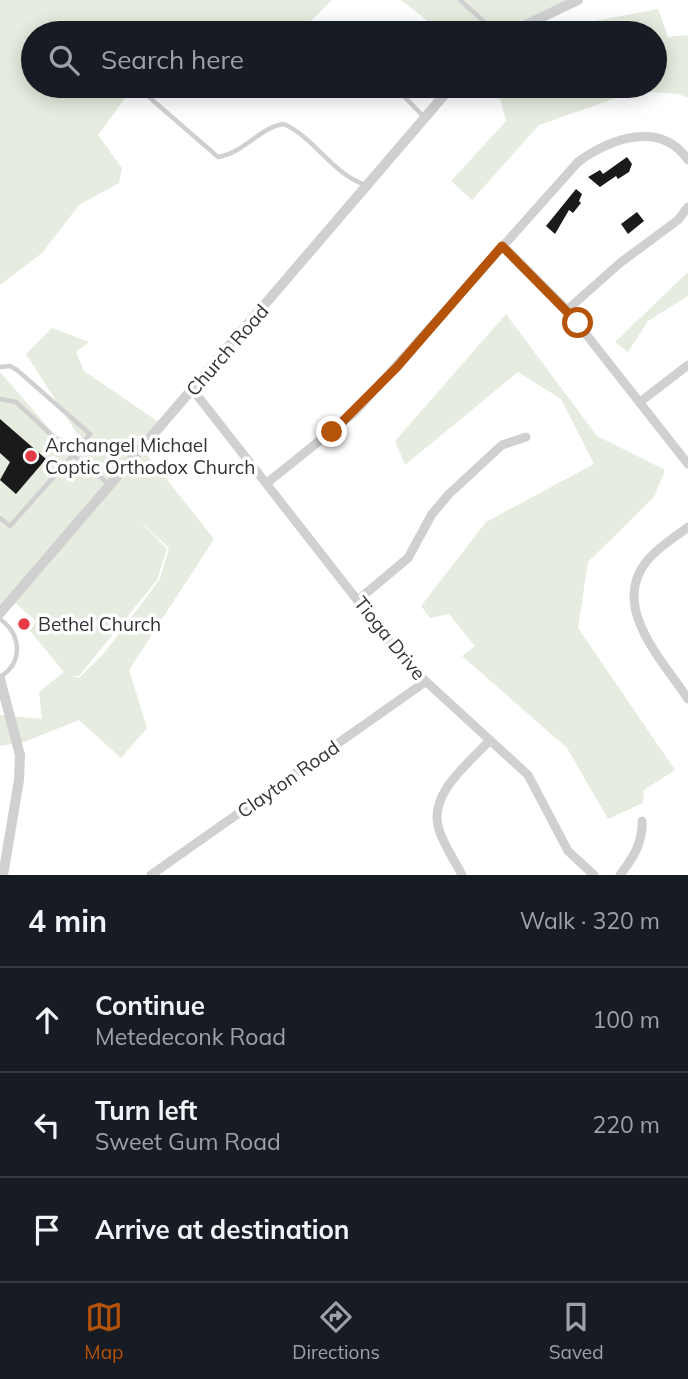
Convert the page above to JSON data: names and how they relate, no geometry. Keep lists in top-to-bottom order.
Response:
{
  "streets": {
    "street": ["Church Road", "Tioga Drive", "Clayton Road"]
  },
  "crossings": [
    ["Church Road", "Tioga Drive"],
    ["Tioga Drive", "Clayton Road"]
  ],
  "places": ["Archangel Michael Coptic Orthodox Church", "Bethel Church"],
  "page": {
    "search": "Search here",
    "heading": ["4 min", "Walk · 320 m"],
    "list": [
      ["Continue", "Metedeconk Road", "100 m"],
      ["Turn left", "Sweet Gum Road", "220 m"],
      "Arrive at destination"
    ],
    "nav": ["Map", "Directions", "Saved"]
  }
}
